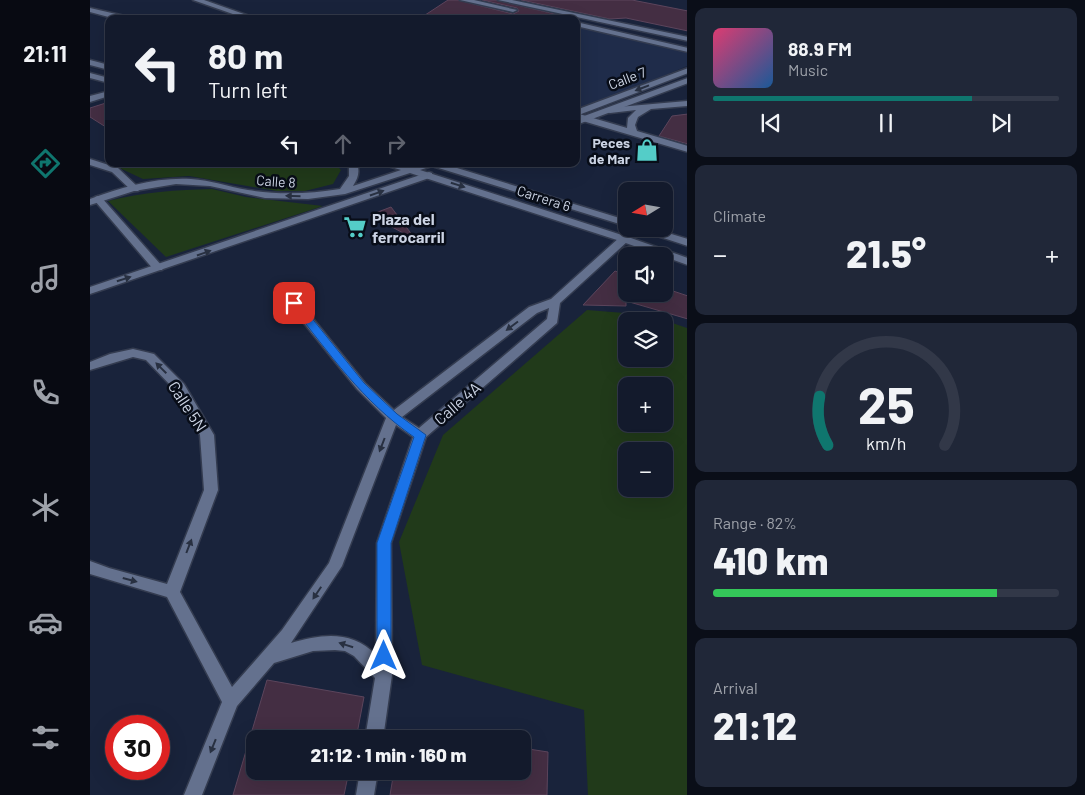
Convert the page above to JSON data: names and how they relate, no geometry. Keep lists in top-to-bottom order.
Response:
{
  "streets": {
    "street": [
      "Calle 7",
      "Calle 8",
      "Carrera 6",
      "Calle 4A",
      "Calle 5N"
    ]
  },
  "crossings": [
    ["Calle 8", "Carrera 6"]
  ],
  "places": {
    "shop": ["Peces de Mar"],
    "supermarket": ["Plaza del ferrocarril"]
  },
  "north": "left",
  "page": {
    "tabs": "21:11",
    "turn": ["80 m", "Turn left"],
    "song": ["88.9 FM", "Music"],
    "tile": [
      "Climate",
      ["Range · 82%", "410 km"],
      ["Arrival", "21:12"]
    ],
    "map_buttons": ["+", "−"],
    "heat": ["−", "21.5°", "+"],
    "limit": "30",
    "trip": "21:12 · 1 min · 160 m",
    "gauge": ["25", "km/h"]
  }
}
